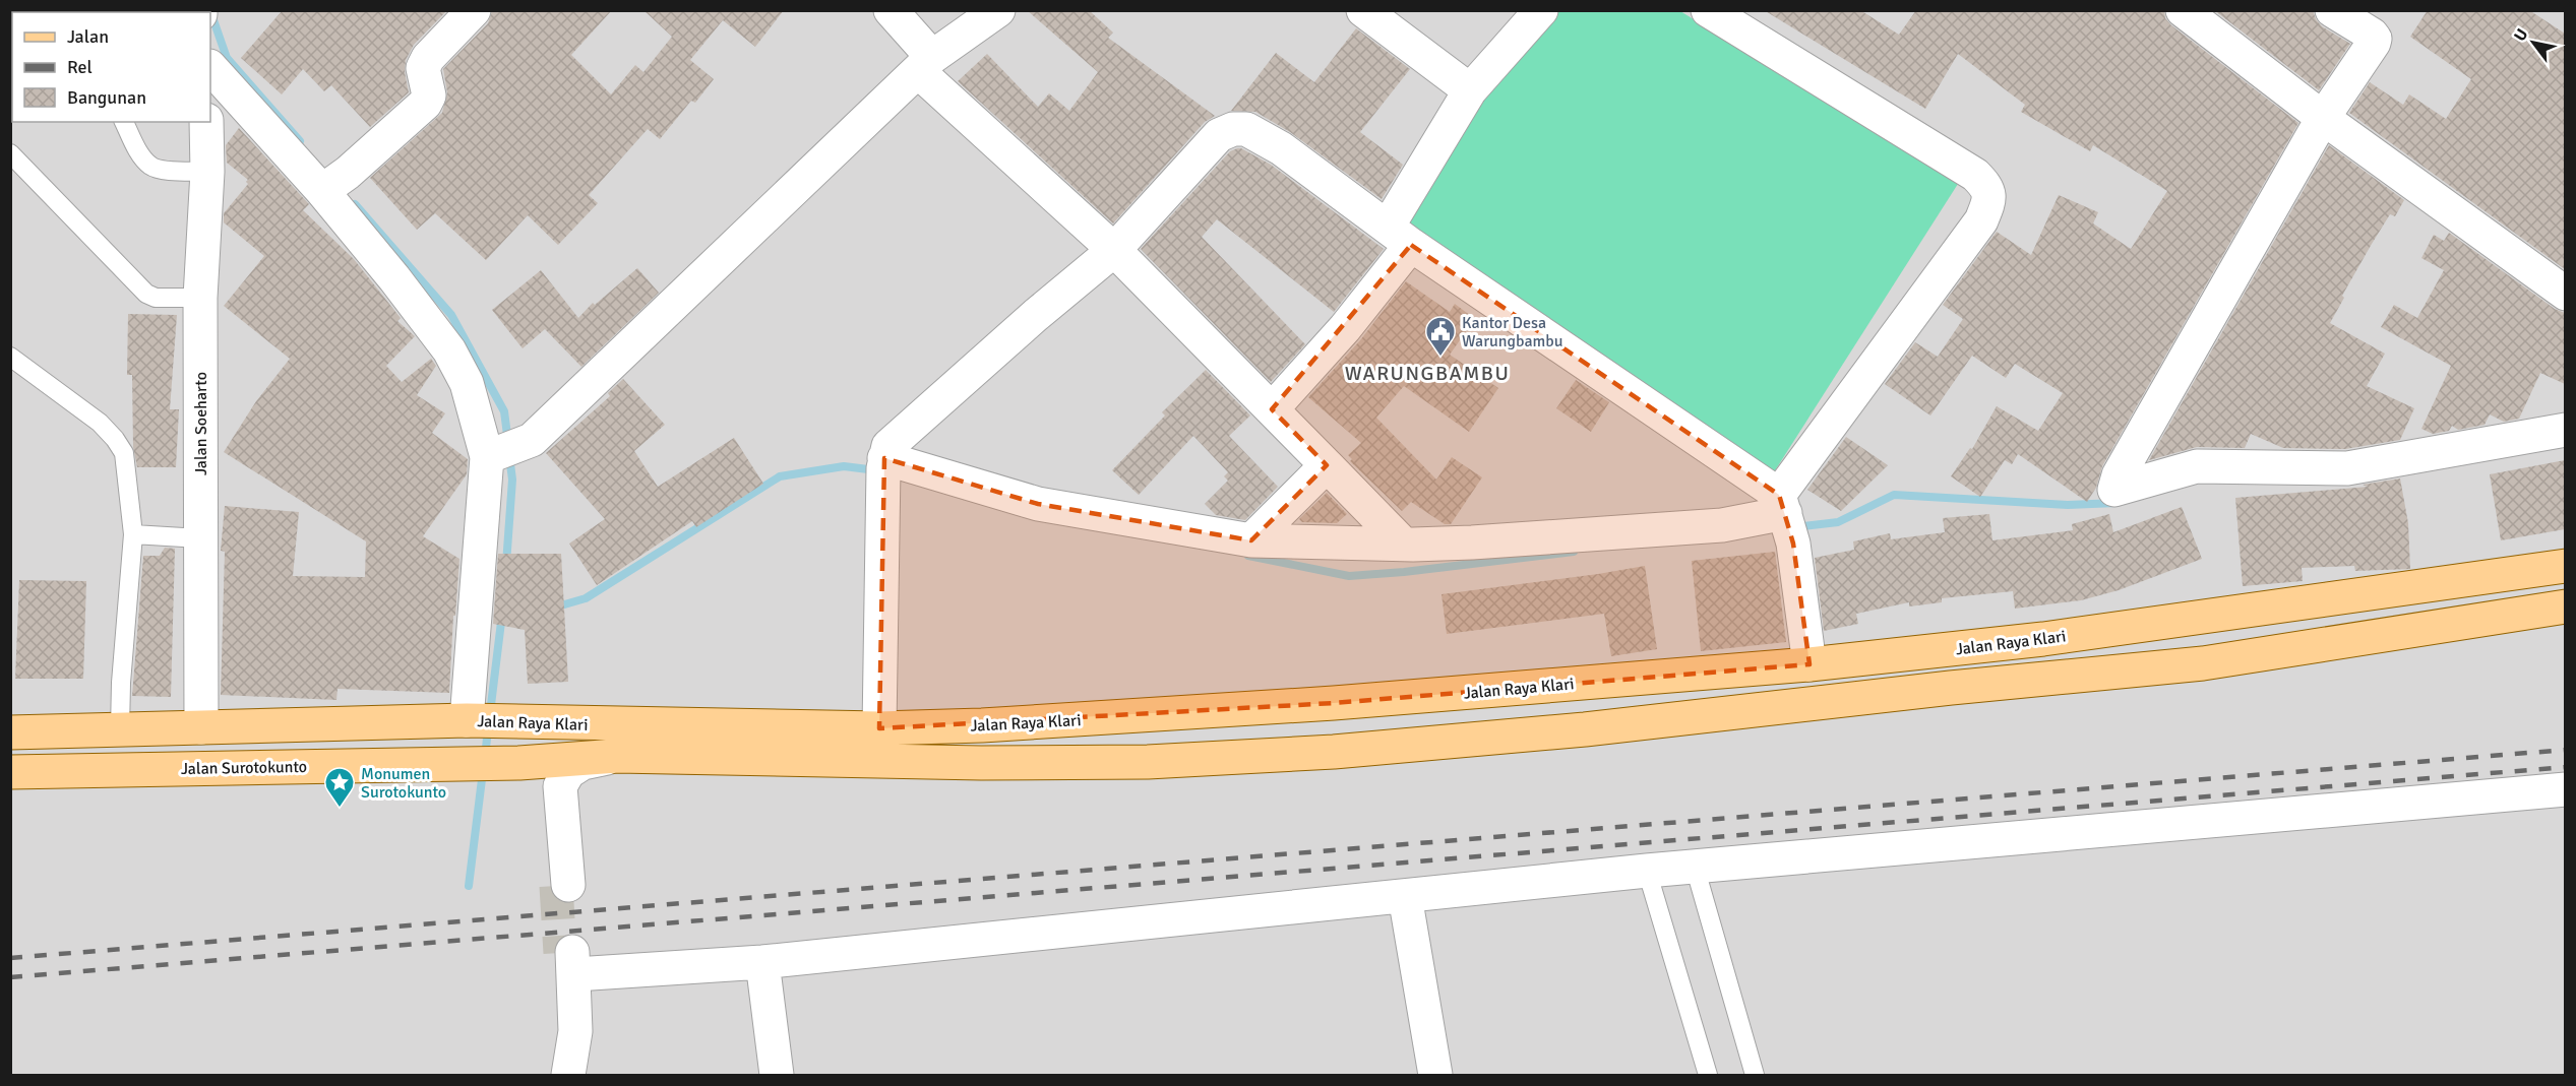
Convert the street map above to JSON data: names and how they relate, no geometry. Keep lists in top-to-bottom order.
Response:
{
  "streets": {
    "main road": ["Jalan Raya Klari", "Jalan Surotokunto"],
    "street": ["Jalan Soeharto"]
  },
  "crossings": [
    ["Jalan Raya Klari", "Jalan Surotokunto"]
  ],
  "districts": ["WARUNGBAMBU"],
  "places": {
    "public building": ["Kantor Desa Warungbambu"],
    "place": ["Monumen Surotokunto"]
  },
  "legend": ["Jalan", "Rel", "Bangunan"],
  "north": "top left"
}
